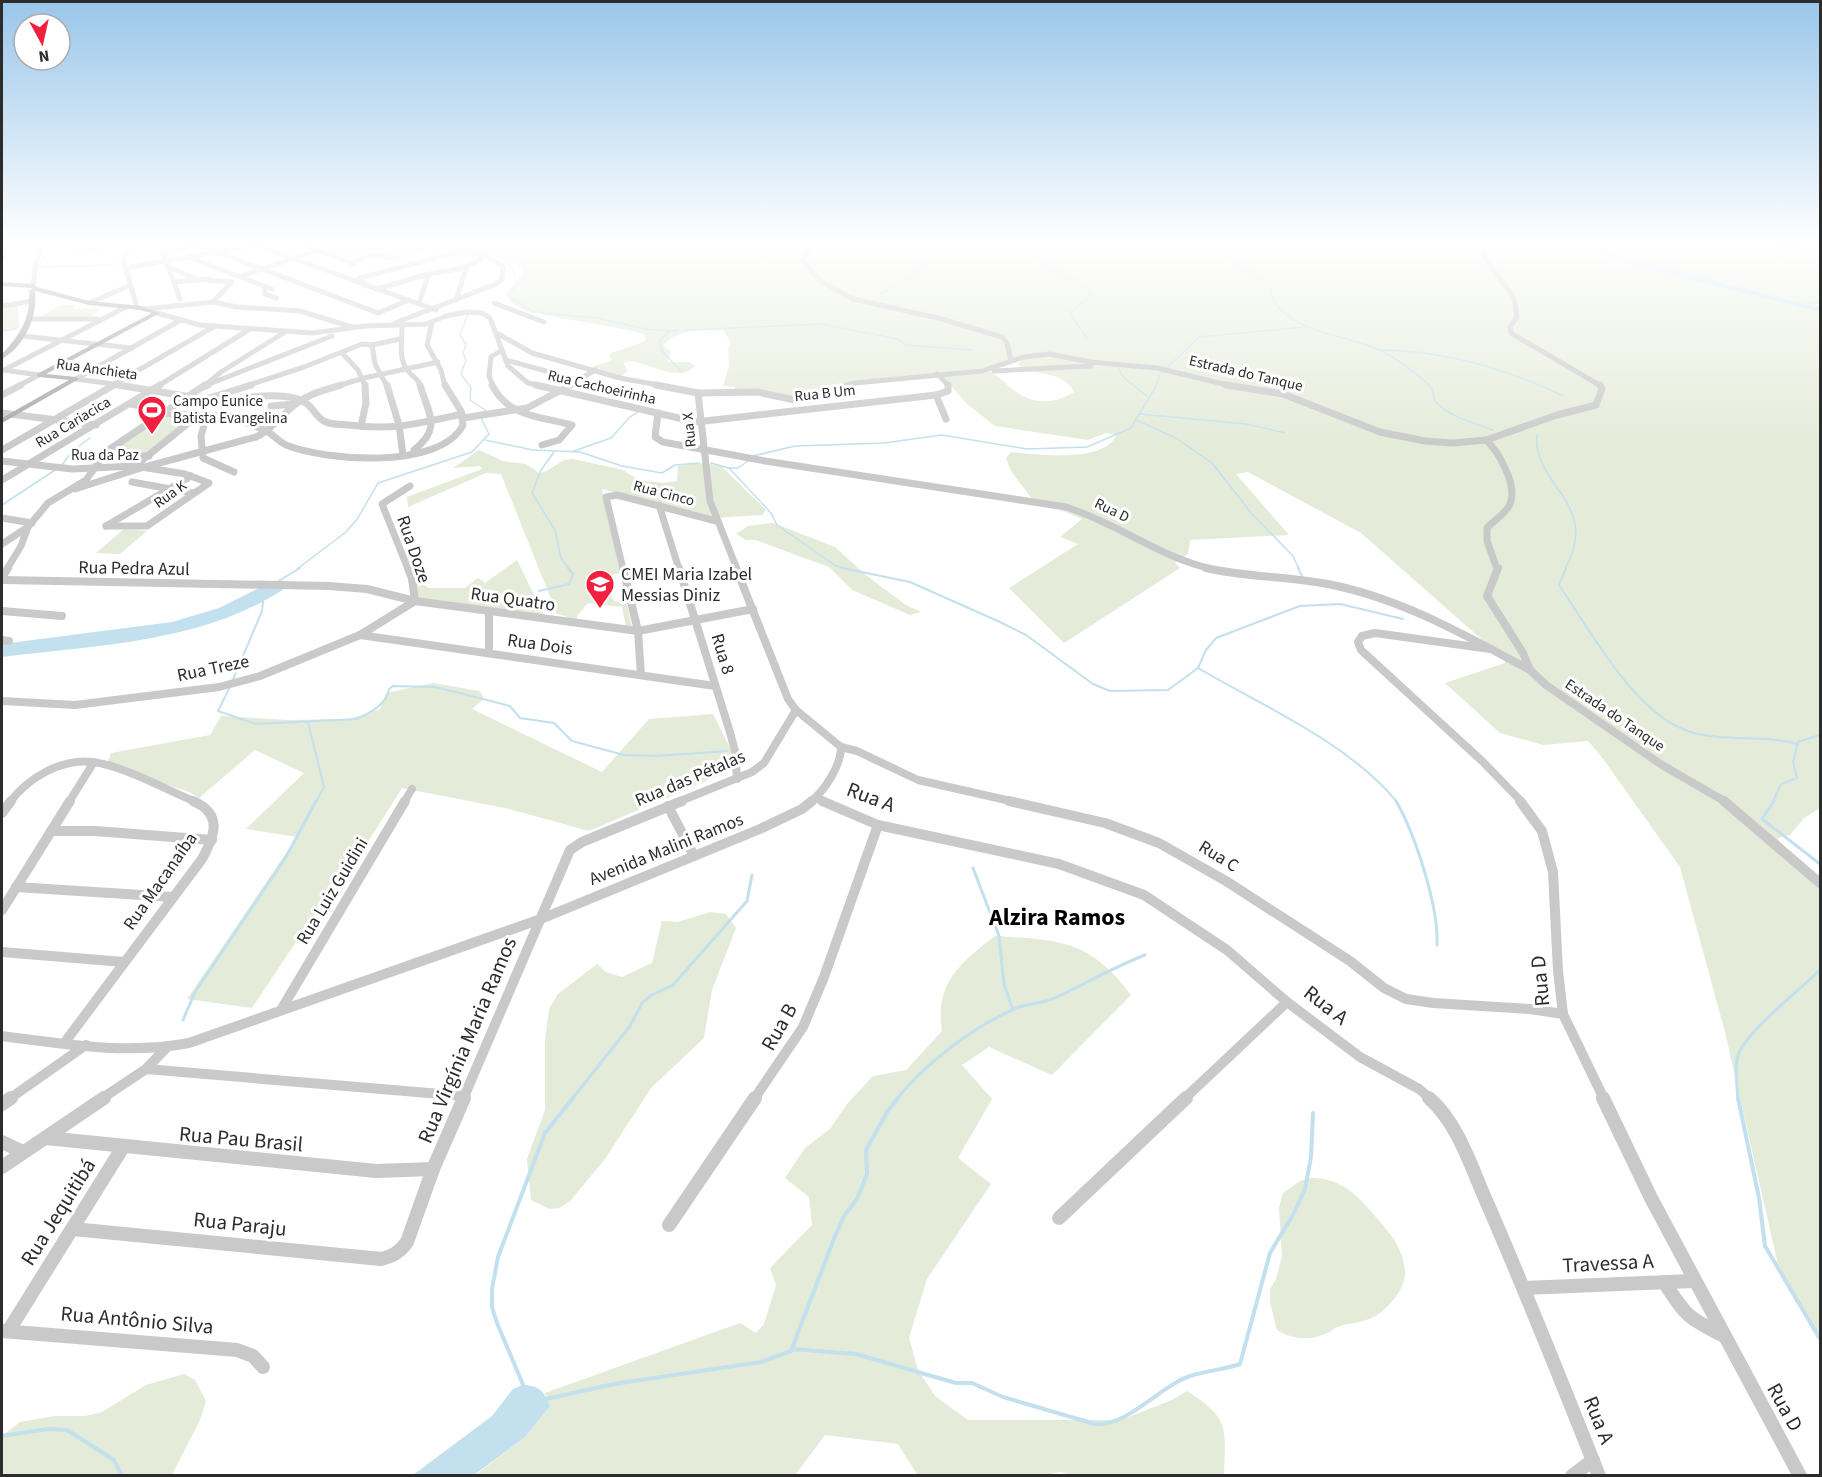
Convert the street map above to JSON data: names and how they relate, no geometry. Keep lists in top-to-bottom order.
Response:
{
  "streets": {
    "main road": ["Rua Anchieta"],
    "street": [
      "Estrada do Tanque",
      "Rua Cachoeirinha",
      "Rua B Um",
      "Rua Cariacica",
      "Rua X",
      "Rua da Paz",
      "Rua Cinco",
      "Rua K",
      "Rua D",
      "Rua Doze",
      "Rua Pedra Azul",
      "Rua Quatro",
      "Rua Dois",
      "Rua 8",
      "Rua Treze",
      "Rua das Pétalas",
      "Rua A",
      "Avenida Malini Ramos",
      "Rua C",
      "Rua Macanaíba",
      "Rua Luiz Guidini",
      "Rua B",
      "Rua Virgínia Maria Ramos",
      "Rua Pau Brasil",
      "Rua Jequitibá",
      "Rua Paraju",
      "Travessa A",
      "Rua Antônio Silva"
    ]
  },
  "crossings": [
    ["Rua Anchieta", "Rua Cariacica"],
    ["Estrada do Tanque", "Rua B Um"],
    ["Estrada do Tanque", "Rua X"],
    ["Estrada do Tanque", "Rua D"],
    ["Rua Cachoeirinha", "Rua B Um"],
    ["Rua Cachoeirinha", "Rua X"],
    ["Rua B Um", "Rua X"],
    ["Rua Cariacica", "Rua da Paz"],
    ["Rua X", "Rua Cinco"],
    ["Rua X", "Rua D"],
    ["Rua da Paz", "Rua K"],
    ["Rua Cinco", "Rua Quatro"],
    ["Rua Cinco", "Rua 8"],
    ["Rua D", "Rua C"],
    ["Rua D", "Travessa A"],
    ["Rua Doze", "Rua Quatro"],
    ["Rua Doze", "Rua Treze"],
    ["Rua Pedra Azul", "Rua Quatro"],
    ["Rua Quatro", "Rua 8"],
    ["Rua Quatro", "Rua Treze"],
    ["Rua Dois", "Rua 8"],
    ["Rua Dois", "Rua Treze"],
    ["Rua 8", "Rua das Pétalas"],
    ["Rua das Pétalas", "Rua Virgínia Maria Ramos"],
    ["Rua A", "Avenida Malini Ramos"],
    ["Rua A", "Rua B"],
    ["Rua A", "Travessa A"],
    ["Avenida Malini Ramos", "Rua C"],
    ["Avenida Malini Ramos", "Rua Macanaíba"],
    ["Avenida Malini Ramos", "Rua Luiz Guidini"],
    ["Avenida Malini Ramos", "Rua Virgínia Maria Ramos"],
    ["Rua Virgínia Maria Ramos", "Rua Pau Brasil"],
    ["Rua Virgínia Maria Ramos", "Rua Paraju"],
    ["Rua Pau Brasil", "Rua Jequitibá"],
    ["Rua Jequitibá", "Rua Paraju"],
    ["Rua Jequitibá", "Rua Antônio Silva"]
  ],
  "districts": ["Alzira Ramos"],
  "places": {
    "sports": ["Campo Eunice Batista Evangelina"],
    "school or university": ["CMEI Maria Izabel Messias Diniz"]
  },
  "north": "bottom"
}
